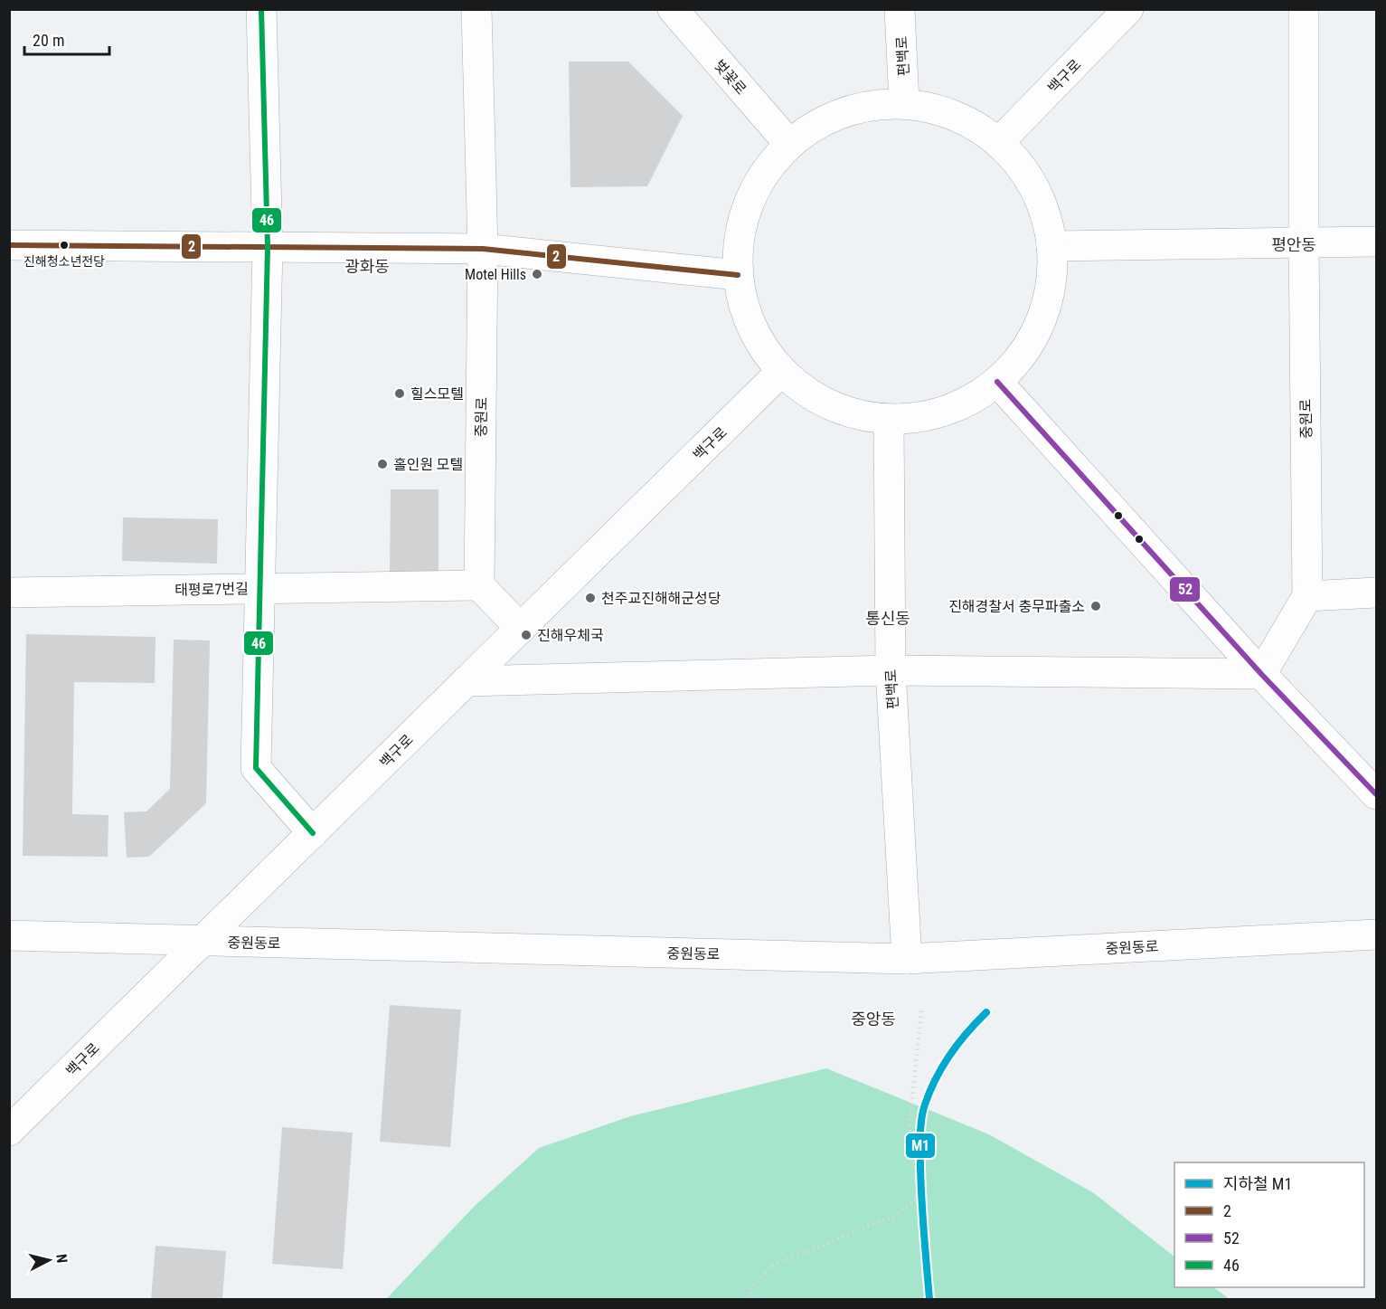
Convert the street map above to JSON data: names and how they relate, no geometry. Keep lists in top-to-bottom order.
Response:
{
  "streets": {
    "street": [
      "편백로",
      "백구로",
      "벚꽃로",
      "중원로",
      "태평로7번길",
      "중원동로"
    ]
  },
  "crossings": [
    ["편백로", "중원동로"],
    ["백구로", "중원동로"],
    ["중원로", "태평로7번길"]
  ],
  "districts": [
    "평안동",
    "광화동",
    "통신동",
    "중앙동"
  ],
  "places": [
    "진해청소년전당",
    "Motel Hills",
    "힐스모텔",
    "홀인원 모텔",
    "천주교진해해군성당",
    "진해경찰서 충무파출소",
    "진해우체국"
  ],
  "lines": [
    "transit line 46",
    "transit line 2",
    "transit line 52",
    "metro line M1"
  ],
  "legend": [
    "지하철 M1",
    "2",
    "52",
    "46"
  ],
  "scale_bar": "20 m",
  "north": "right"
}
